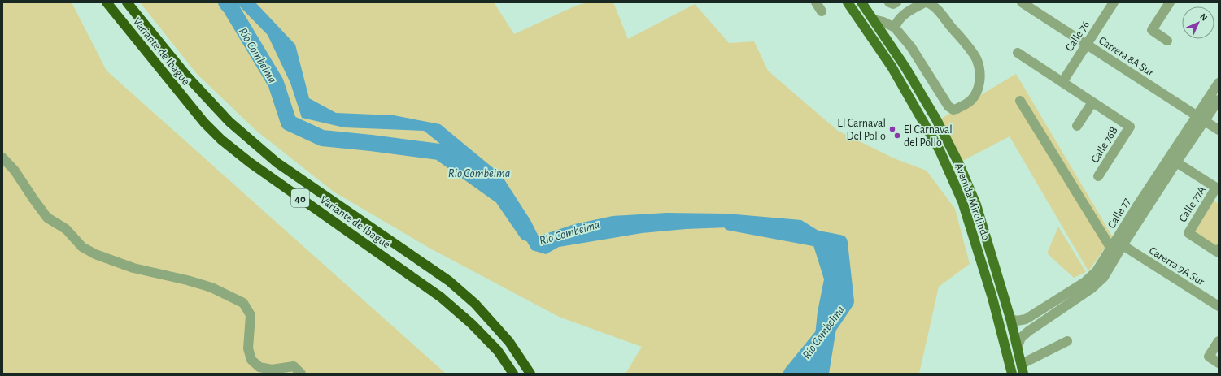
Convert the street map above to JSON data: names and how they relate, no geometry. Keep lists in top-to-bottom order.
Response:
{
  "streets": {
    "highway": ["Variante de Ibagué", "40"],
    "main road": ["Avenida Mirolindo"],
    "street": [
      "Calle 76",
      "Carrera 8A Sur",
      "Calle 76B",
      "Calle 77A",
      "Calle 77",
      "Carerra 9A Sur"
    ]
  },
  "crossings": [
    ["Calle 76", "Carrera 8A Sur"],
    ["Carrera 8A Sur", "Calle 77"],
    ["Avenida Mirolindo", "Calle 77"],
    ["Calle 77", "Carerra 9A Sur"]
  ],
  "water": ["Río Combeima", "Rio Combeima"],
  "places": ["El Carnaval Del Pollo", "El Carnaval del Pollo"],
  "north": "top right"
}
